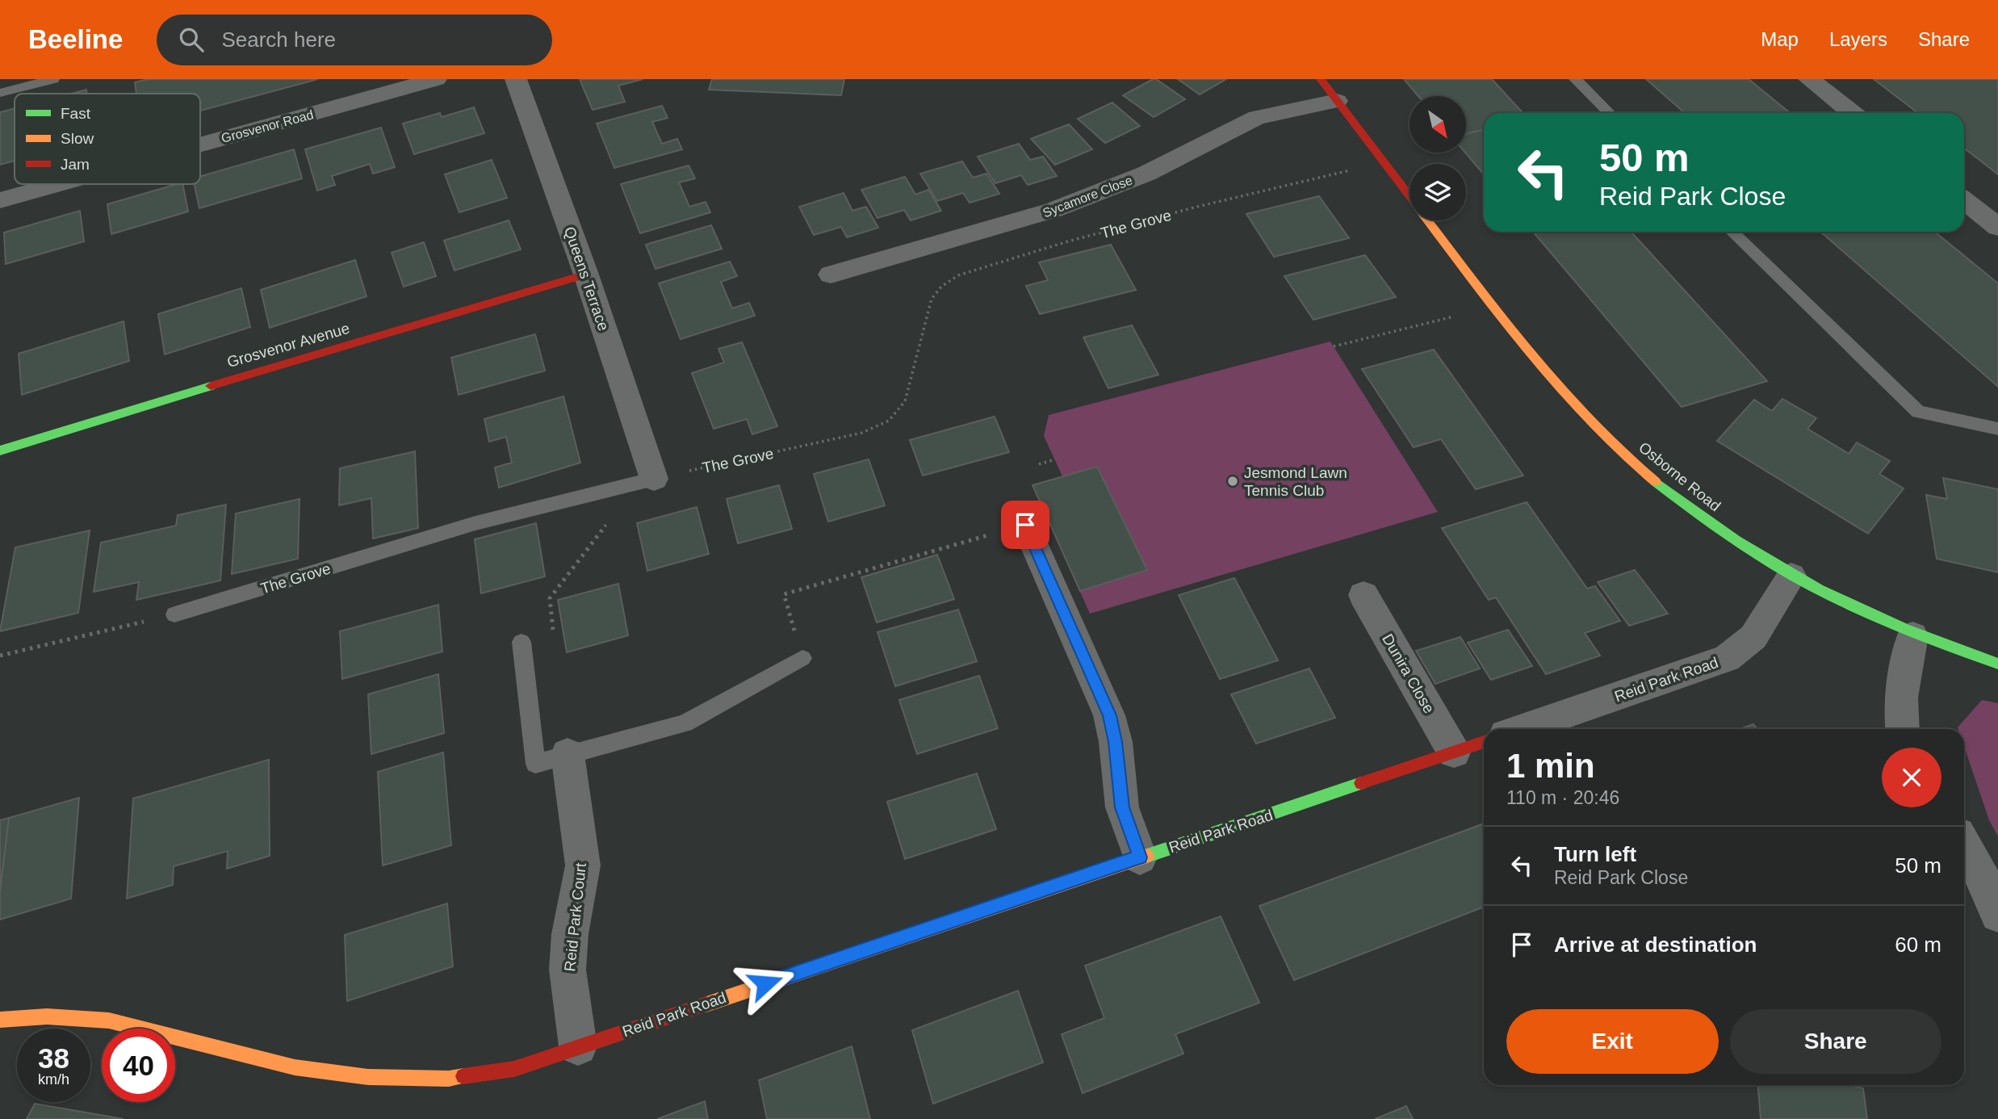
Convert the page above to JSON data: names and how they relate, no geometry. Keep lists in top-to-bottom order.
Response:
{
  "streets": {
    "street": [
      "Grosvenor Road",
      "Sycamore Close",
      "Queens Terrace",
      "Grosvenor Avenue",
      "Osborne Road",
      "Dunira Close",
      "Reid Park Road",
      "Reid Park Court"
    ],
    "lane": ["The Grove"]
  },
  "crossings": [
    ["Sycamore Close", "Osborne Road"],
    ["The Grove", "Queens Terrace"],
    ["The Grove", "Osborne Road"],
    ["Queens Terrace", "Grosvenor Avenue"],
    ["Osborne Road", "Reid Park Road"],
    ["Dunira Close", "Reid Park Road"],
    ["Reid Park Road", "Reid Park Court"]
  ],
  "places": ["Jesmond Lawn Tennis Club"],
  "legend": ["Fast", "Slow", "Jam"],
  "north": "bottom right",
  "page": {
    "header": "Beeline",
    "search": "Search here",
    "nav": ["Map", "Layers", "Share"],
    "turn": ["50 m", "Reid Park Close"],
    "heading": ["1 min", "110 m · 20:46"],
    "list": [
      {
        "name": "Turn left",
        "note": "Reid Park Close",
        "value": "50 m"
      },
      {
        "name": "Arrive at destination",
        "value": "60 m"
      }
    ],
    "buttons": ["Exit", "Share"],
    "speed": "38 km/h",
    "limit": "40"
  }
}
